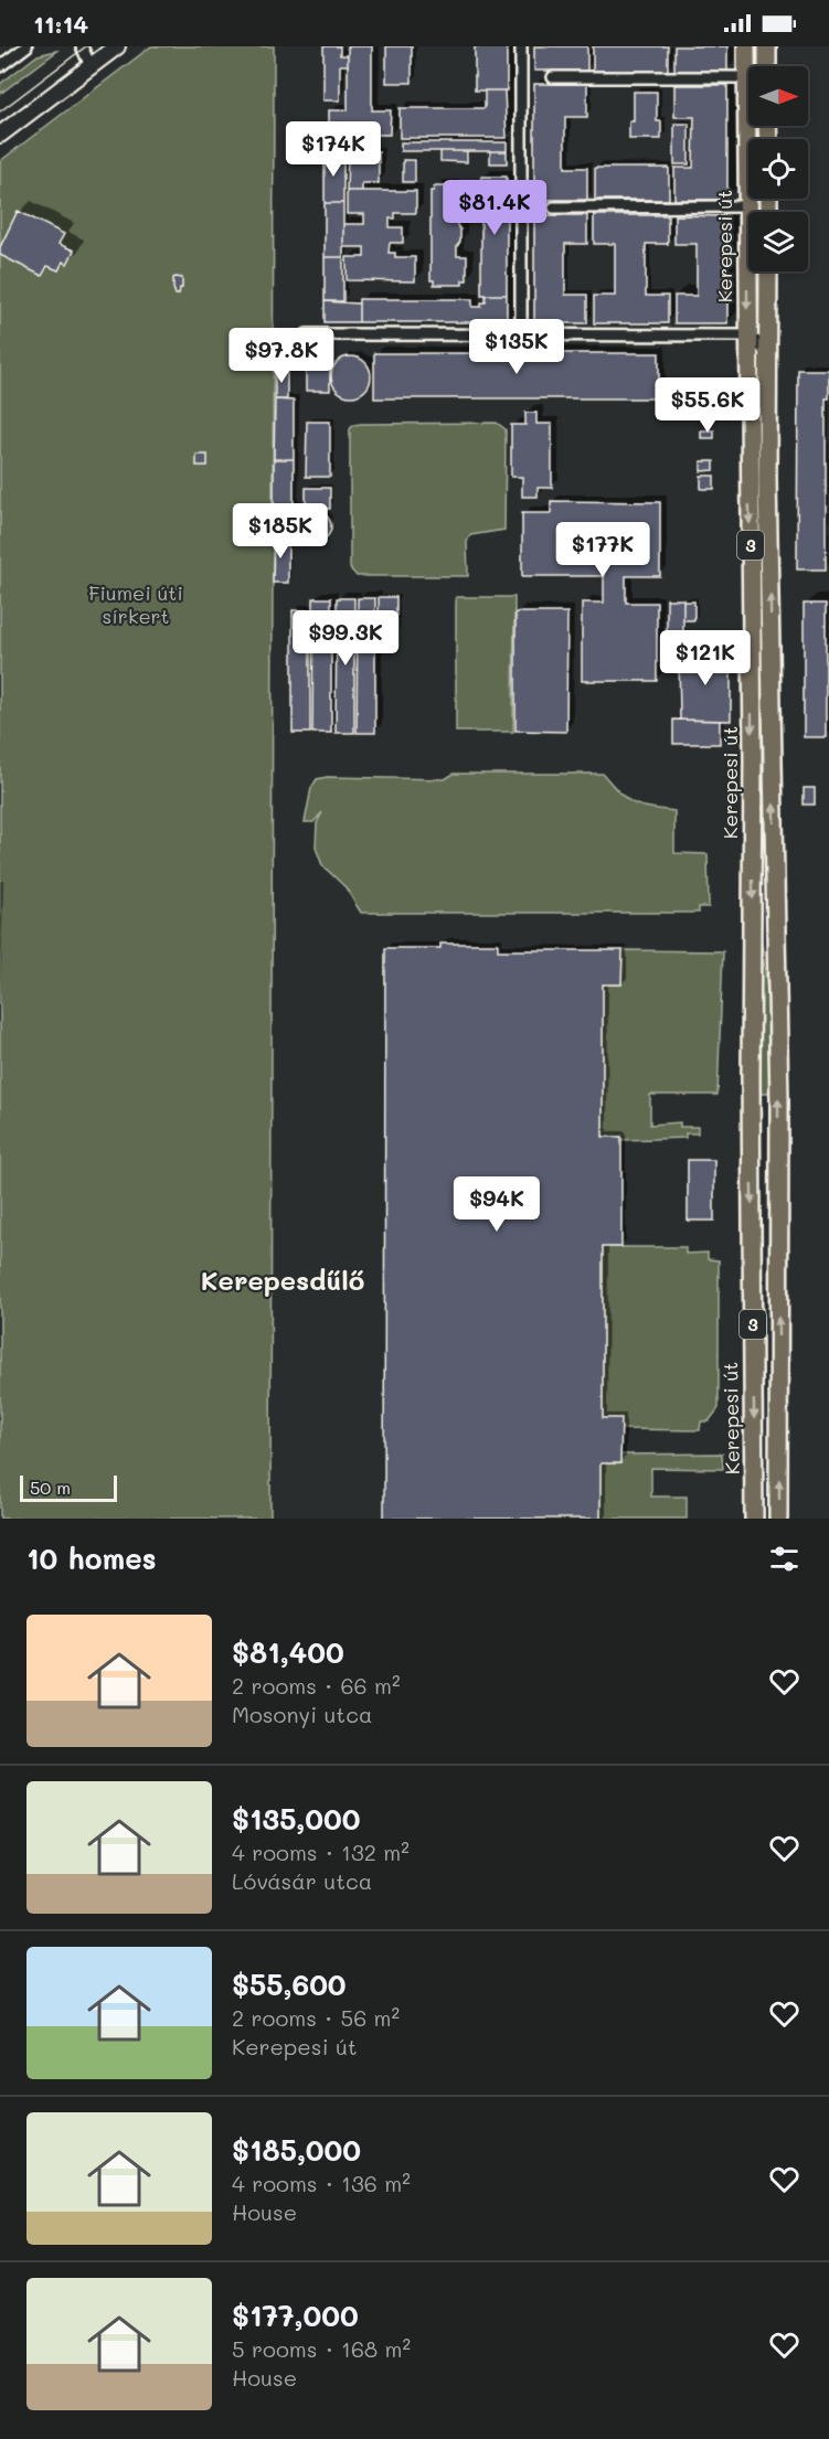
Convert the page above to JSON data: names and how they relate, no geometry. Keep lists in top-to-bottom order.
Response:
{
  "streets": {
    "main road": ["Kerepesi út", "3"]
  },
  "districts": ["Kerepesdűlő"],
  "parks": ["Fiumei úti sírkert"],
  "scale_bar": "50 m",
  "north": "right",
  "page": {
    "status": "11:14",
    "price": [
      "$174K",
      "$81.4K",
      "$135K",
      "$97.8K",
      "$55.6K",
      "$185K",
      "$177K",
      "$99.3K",
      "$121K",
      "$94K"
    ],
    "scale": "50 m",
    "heading": "10 homes",
    "list": [
      {
        "name": "$81,400",
        "note": "2 rooms · 66 m² · Mosonyi utca"
      },
      {
        "name": "$135,000",
        "note": "4 rooms · 132 m² · Lóvásár utca"
      },
      {
        "name": "$55,600",
        "note": "2 rooms · 56 m² · Kerepesi út"
      },
      {
        "name": "$185,000",
        "note": "4 rooms · 136 m² · House"
      },
      {
        "name": "$177,000",
        "note": "5 rooms · 168 m² · House"
      }
    ]
  }
}
